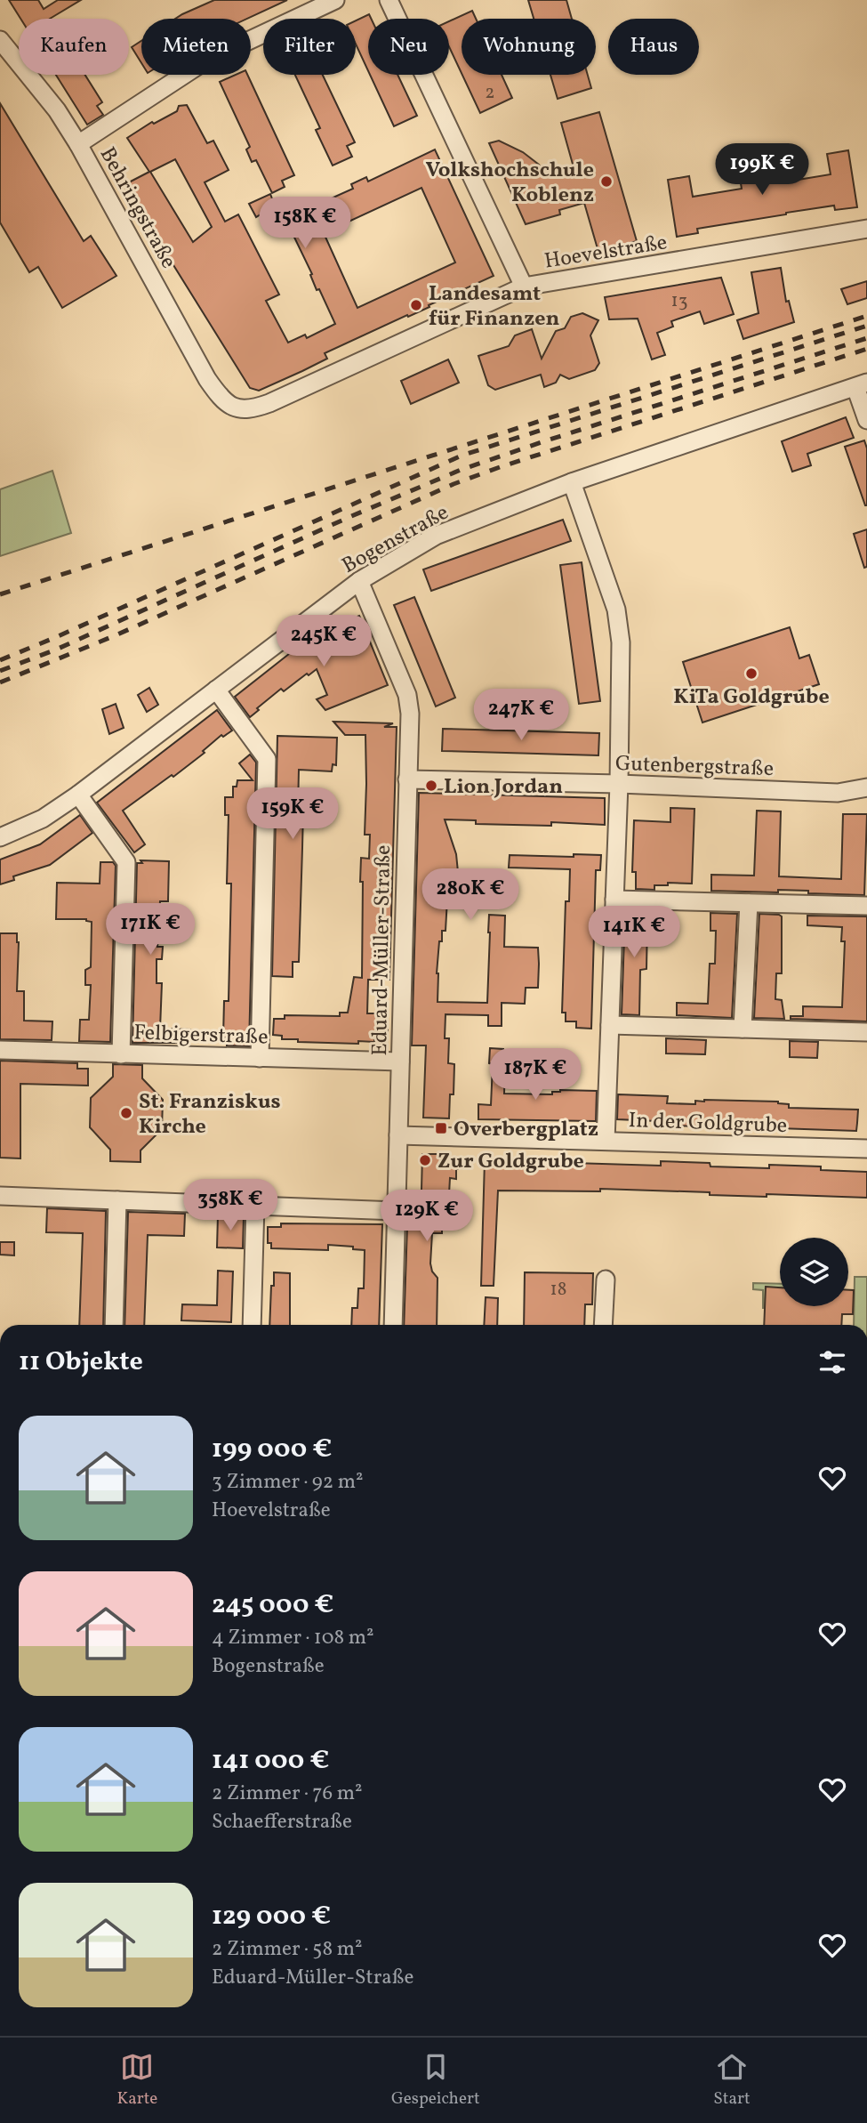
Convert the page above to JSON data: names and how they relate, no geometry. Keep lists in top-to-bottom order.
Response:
{
  "streets": {
    "street": [
      "Behringstraße",
      "Hoevelstraße",
      "Bogenstraße",
      "Gutenbergstraße",
      "Eduard-Müller-Straße",
      "Felbigerstraße",
      "In der Goldgrube"
    ]
  },
  "crossings": [
    ["Behringstraße", "Hoevelstraße"],
    ["Bogenstraße", "Eduard-Müller-Straße"],
    ["Gutenbergstraße", "Eduard-Müller-Straße"],
    ["Eduard-Müller-Straße", "Felbigerstraße"],
    ["Eduard-Müller-Straße", "In der Goldgrube"]
  ],
  "places": {
    "other": [
      "Volkshochschule Koblenz",
      "Landesamt für Finanzen",
      "KiTa Goldgrube",
      "Lion Jordan",
      "St. Franziskus Kirche",
      "Zur Goldgrube"
    ],
    "transit": ["Overbergplatz"]
  },
  "house_numbers": ["2", "13", "18"],
  "page": {
    "chip": [
      "Kaufen",
      "Mieten",
      "Filter",
      "Neu",
      "Wohnung",
      "Haus"
    ],
    "price": [
      "199K €",
      "158K €",
      "245K €",
      "247K €",
      "159K €",
      "280K €",
      "171K €",
      "141K €",
      "187K €",
      "358K €",
      "129K €"
    ],
    "heading": "11 Objekte",
    "list": [
      {
        "name": "199 000 €",
        "note": "3 Zimmer · 92 m² · Hoevelstraße"
      },
      {
        "name": "245 000 €",
        "note": "4 Zimmer · 108 m² · Bogenstraße"
      },
      {
        "name": "141 000 €",
        "note": "2 Zimmer · 76 m² · Schaefferstraße"
      },
      {
        "name": "129 000 €",
        "note": "2 Zimmer · 58 m² · Eduard-Müller-Straße"
      }
    ],
    "tabs": ["Karte", "Gespeichert", "Start"]
  }
}
